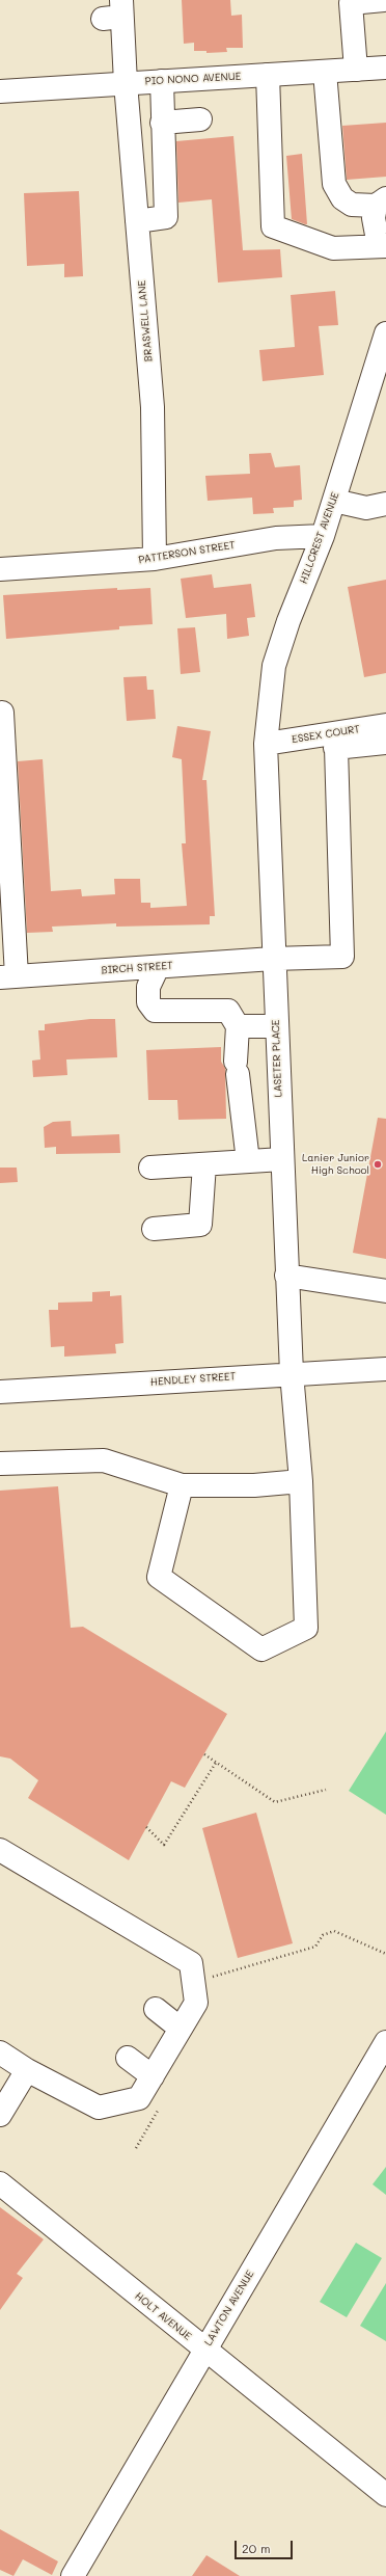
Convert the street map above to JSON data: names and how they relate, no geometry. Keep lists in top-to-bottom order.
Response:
{
  "streets": {
    "street": [
      "PIO NONO AVENUE",
      "BRASWELL LANE",
      "HILLCREST AVENUE",
      "PATTERSON STREET",
      "ESSEX COURT",
      "BIRCH STREET",
      "LASETER PLACE",
      "HENDLEY STREET",
      "LAWTON AVENUE",
      "HOLT AVENUE"
    ]
  },
  "crossings": [
    ["PIO NONO AVENUE", "BRASWELL LANE"],
    ["BRASWELL LANE", "PATTERSON STREET"],
    ["HILLCREST AVENUE", "PATTERSON STREET"],
    ["HILLCREST AVENUE", "ESSEX COURT"],
    ["HILLCREST AVENUE", "LASETER PLACE"],
    ["ESSEX COURT", "LASETER PLACE"],
    ["BIRCH STREET", "LASETER PLACE"],
    ["LASETER PLACE", "HENDLEY STREET"],
    ["LAWTON AVENUE", "HOLT AVENUE"]
  ],
  "places": ["Lanier Junior High School"],
  "scale_bar": "20 m"
}
